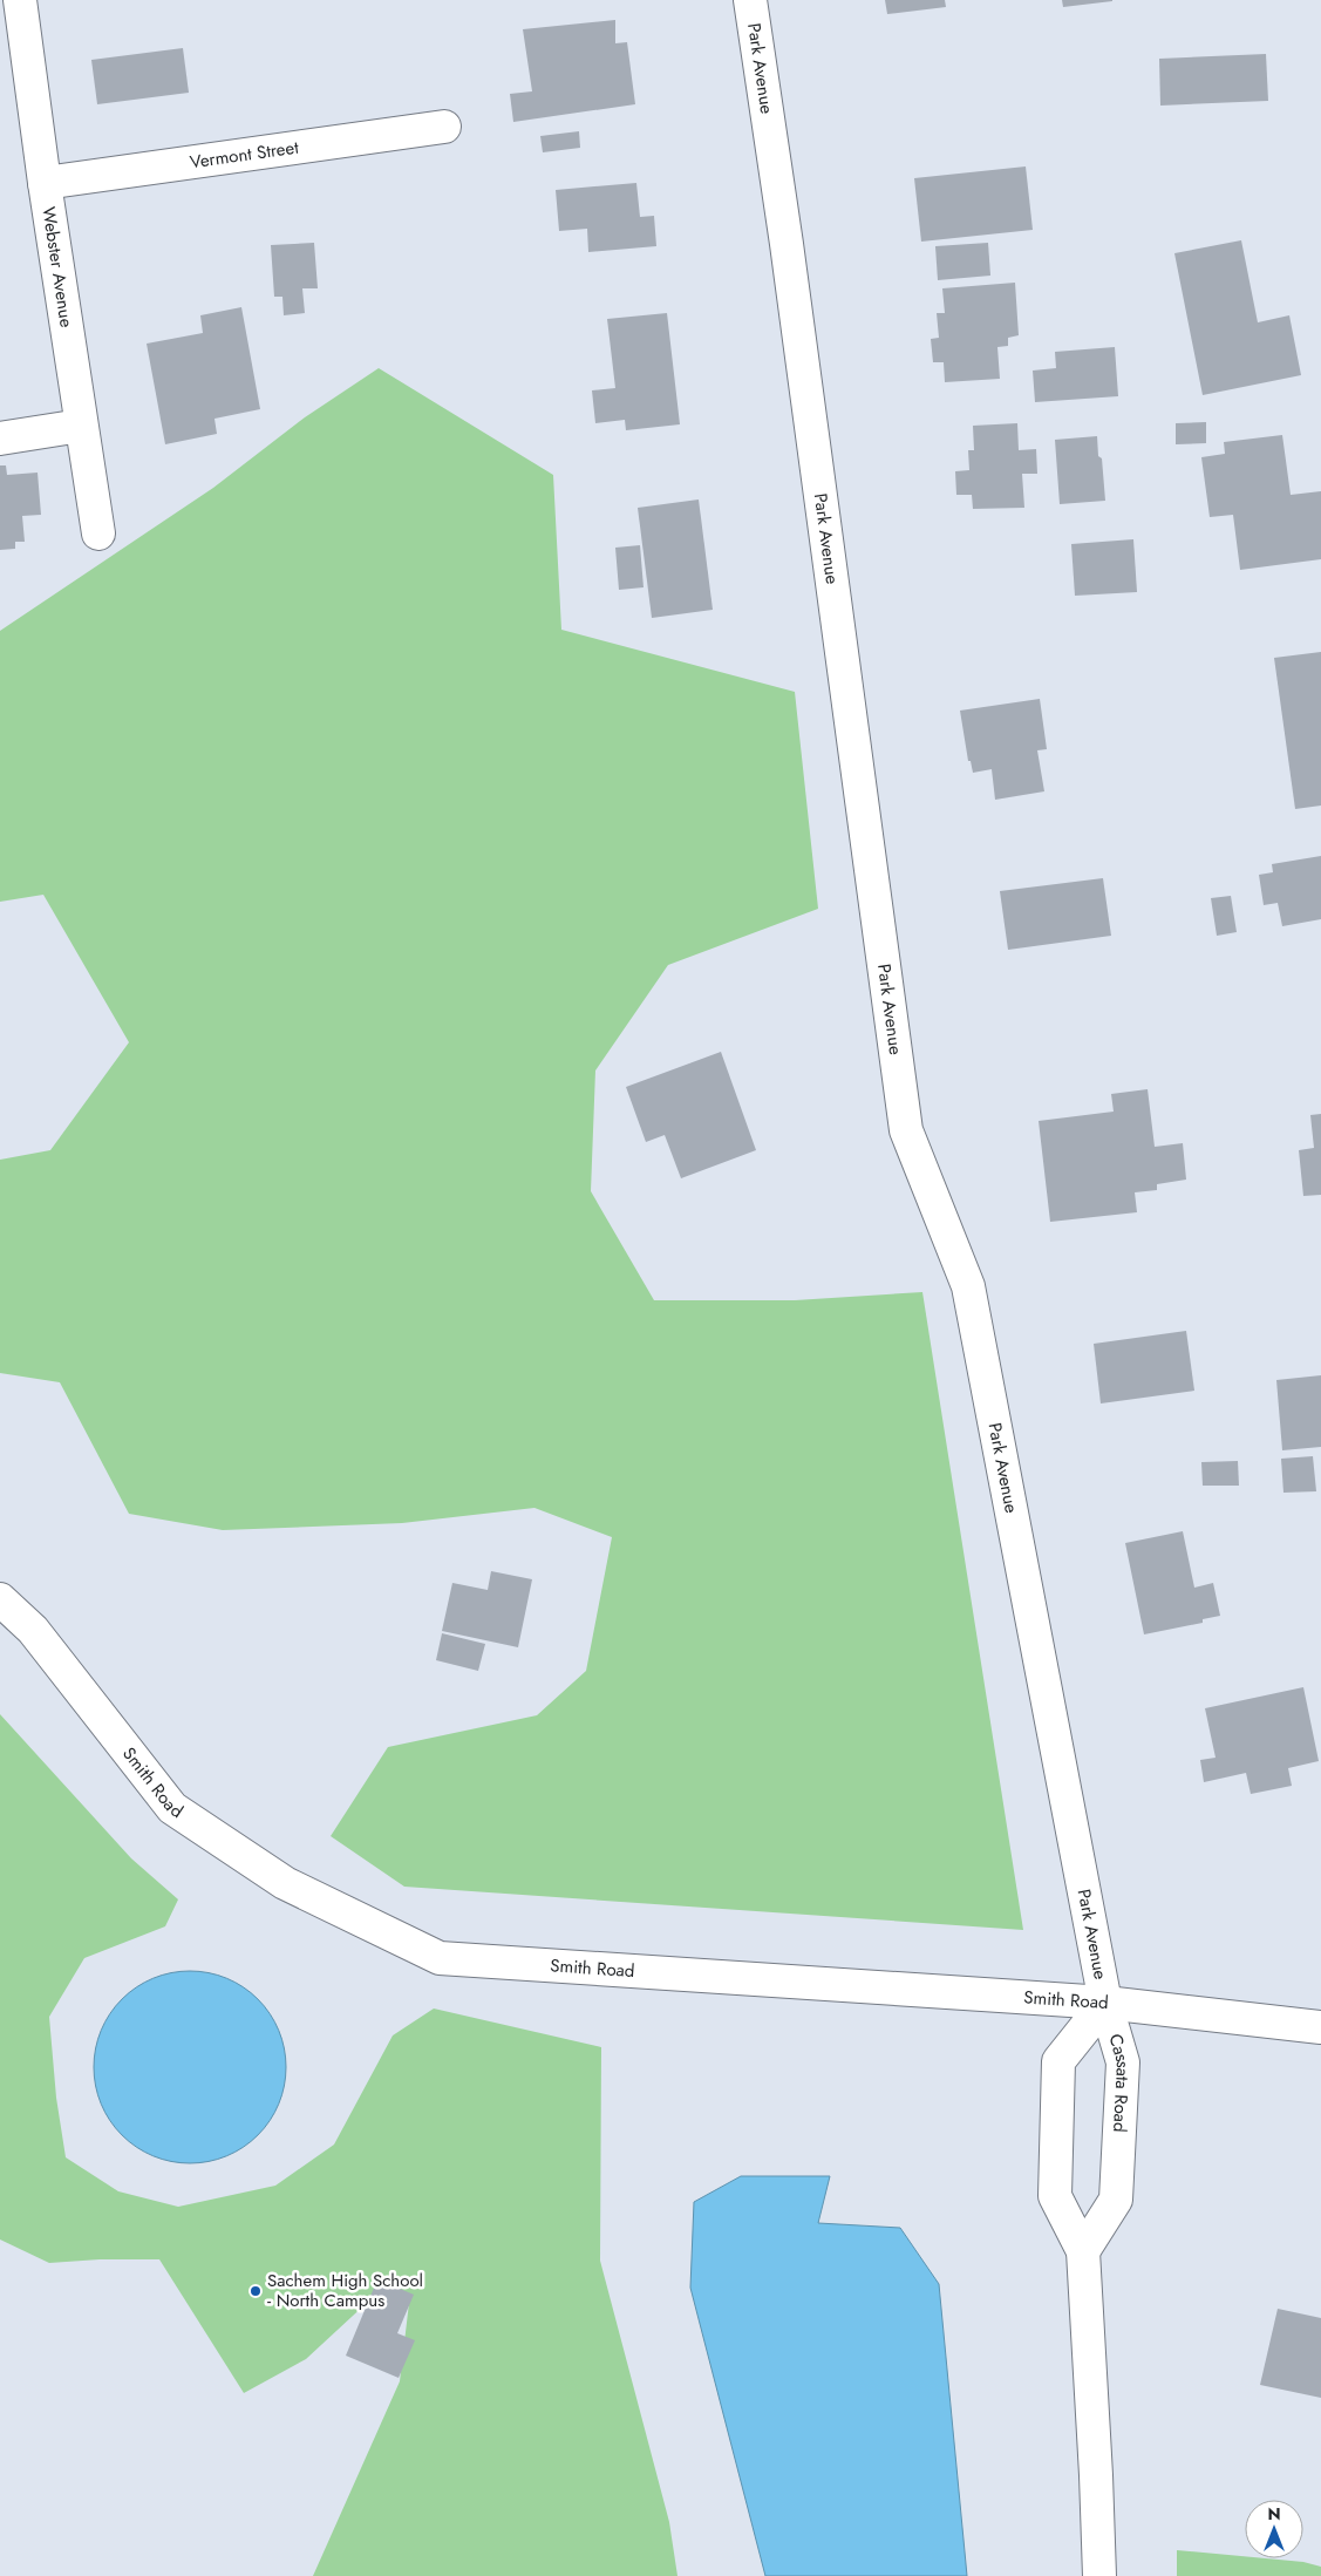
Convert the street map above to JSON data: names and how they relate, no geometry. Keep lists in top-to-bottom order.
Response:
{
  "streets": {
    "street": [
      "Park Avenue",
      "Vermont Street",
      "Webster Avenue",
      "Smith Road",
      "Cassata Road"
    ]
  },
  "crossings": [
    ["Park Avenue", "Smith Road"],
    ["Park Avenue", "Cassata Road"],
    ["Vermont Street", "Webster Avenue"],
    ["Smith Road", "Cassata Road"]
  ],
  "places": ["Sachem High School - North Campus"],
  "north": "top"
}
